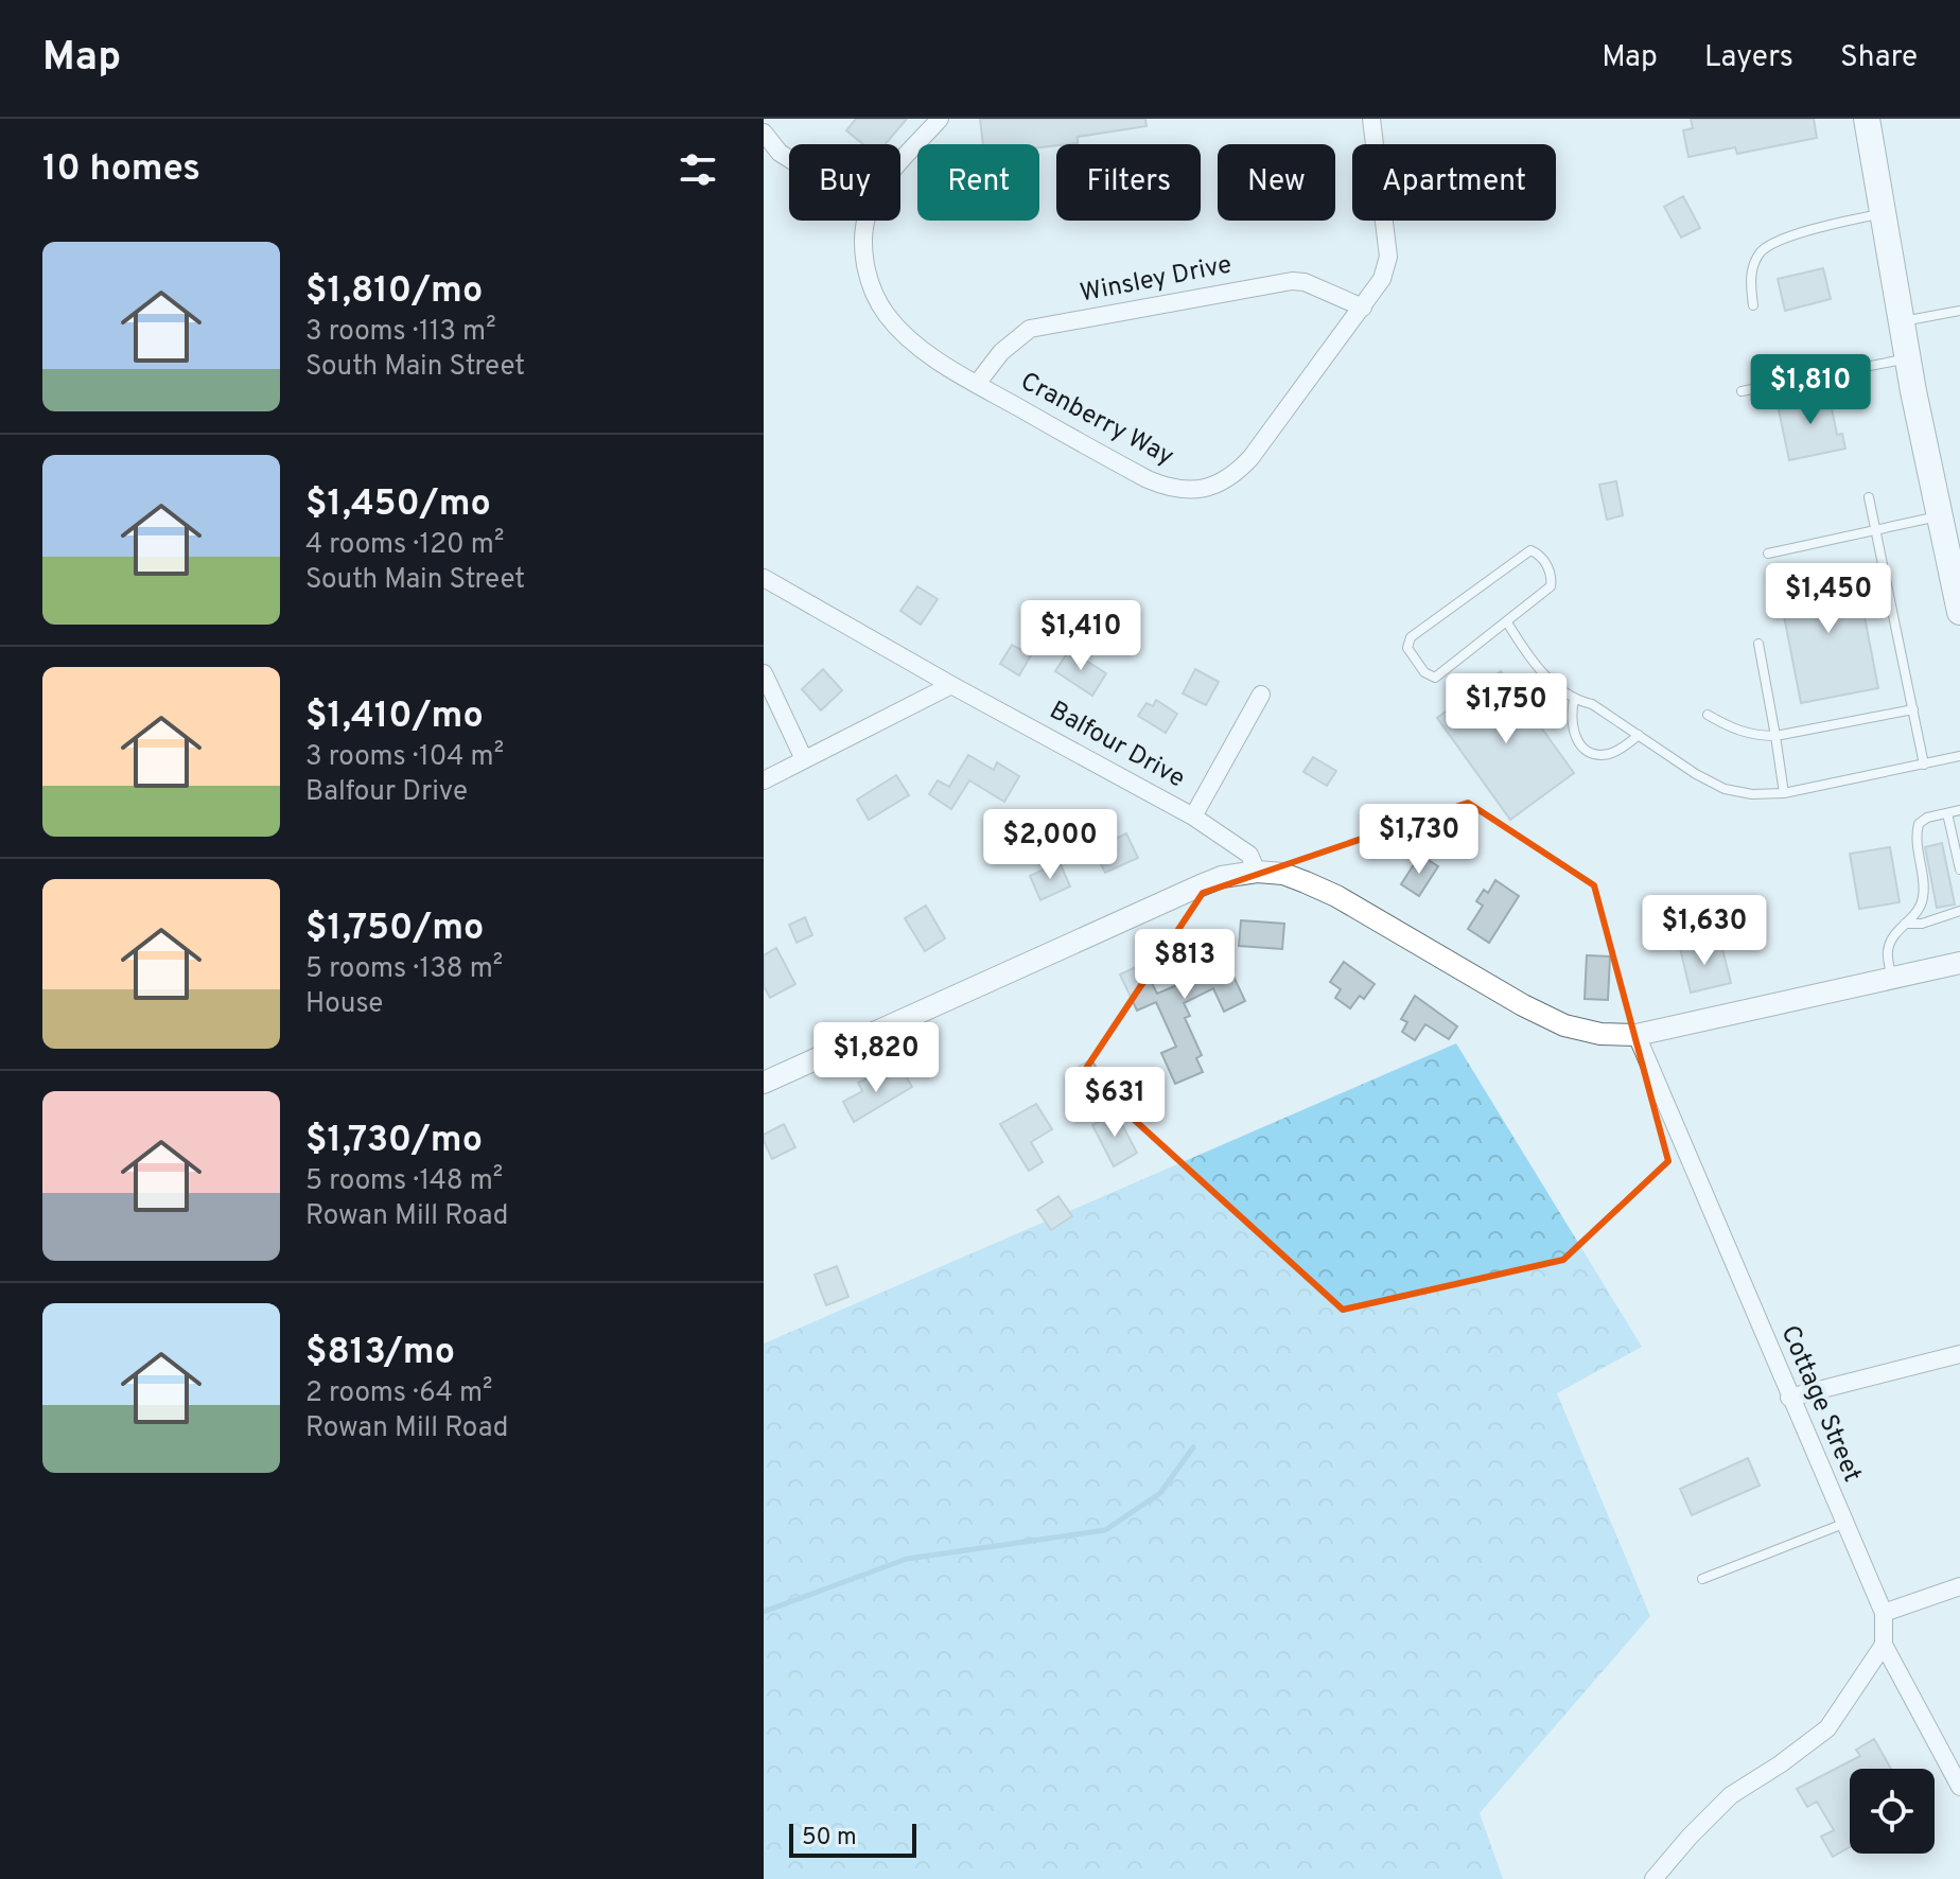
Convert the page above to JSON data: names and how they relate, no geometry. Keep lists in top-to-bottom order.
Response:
{
  "streets": {
    "street": [
      "Winsley Drive",
      "Cranberry Way",
      "Balfour Drive",
      "Cottage Street"
    ]
  },
  "crossings": [
    ["Winsley Drive", "Cranberry Way"]
  ],
  "scale_bar": "50 m",
  "page": {
    "header": "Map",
    "nav": ["Map", "Layers", "Share"],
    "heading": "10 homes",
    "chip": [
      "Buy",
      "Rent",
      "Filters",
      "New",
      "Apartment"
    ],
    "list": [
      {
        "name": "$1,810/mo",
        "note": "3 rooms · 113 m² · South Main Street"
      },
      {
        "name": "$1,450/mo",
        "note": "4 rooms · 120 m² · South Main Street"
      },
      {
        "name": "$1,410/mo",
        "note": "3 rooms · 104 m² · Balfour Drive"
      },
      {
        "name": "$1,750/mo",
        "note": "5 rooms · 138 m² · House"
      },
      {
        "name": "$1,730/mo",
        "note": "5 rooms · 148 m² · Rowan Mill Road"
      },
      {
        "name": "$813/mo",
        "note": "2 rooms · 64 m² · Rowan Mill Road"
      }
    ],
    "price": [
      "$1,810",
      "$1,450",
      "$1,410",
      "$1,750",
      "$1,730",
      "$2,000",
      "$1,630",
      "$813",
      "$1,820",
      "$631"
    ],
    "scale": "50 m"
  }
}
